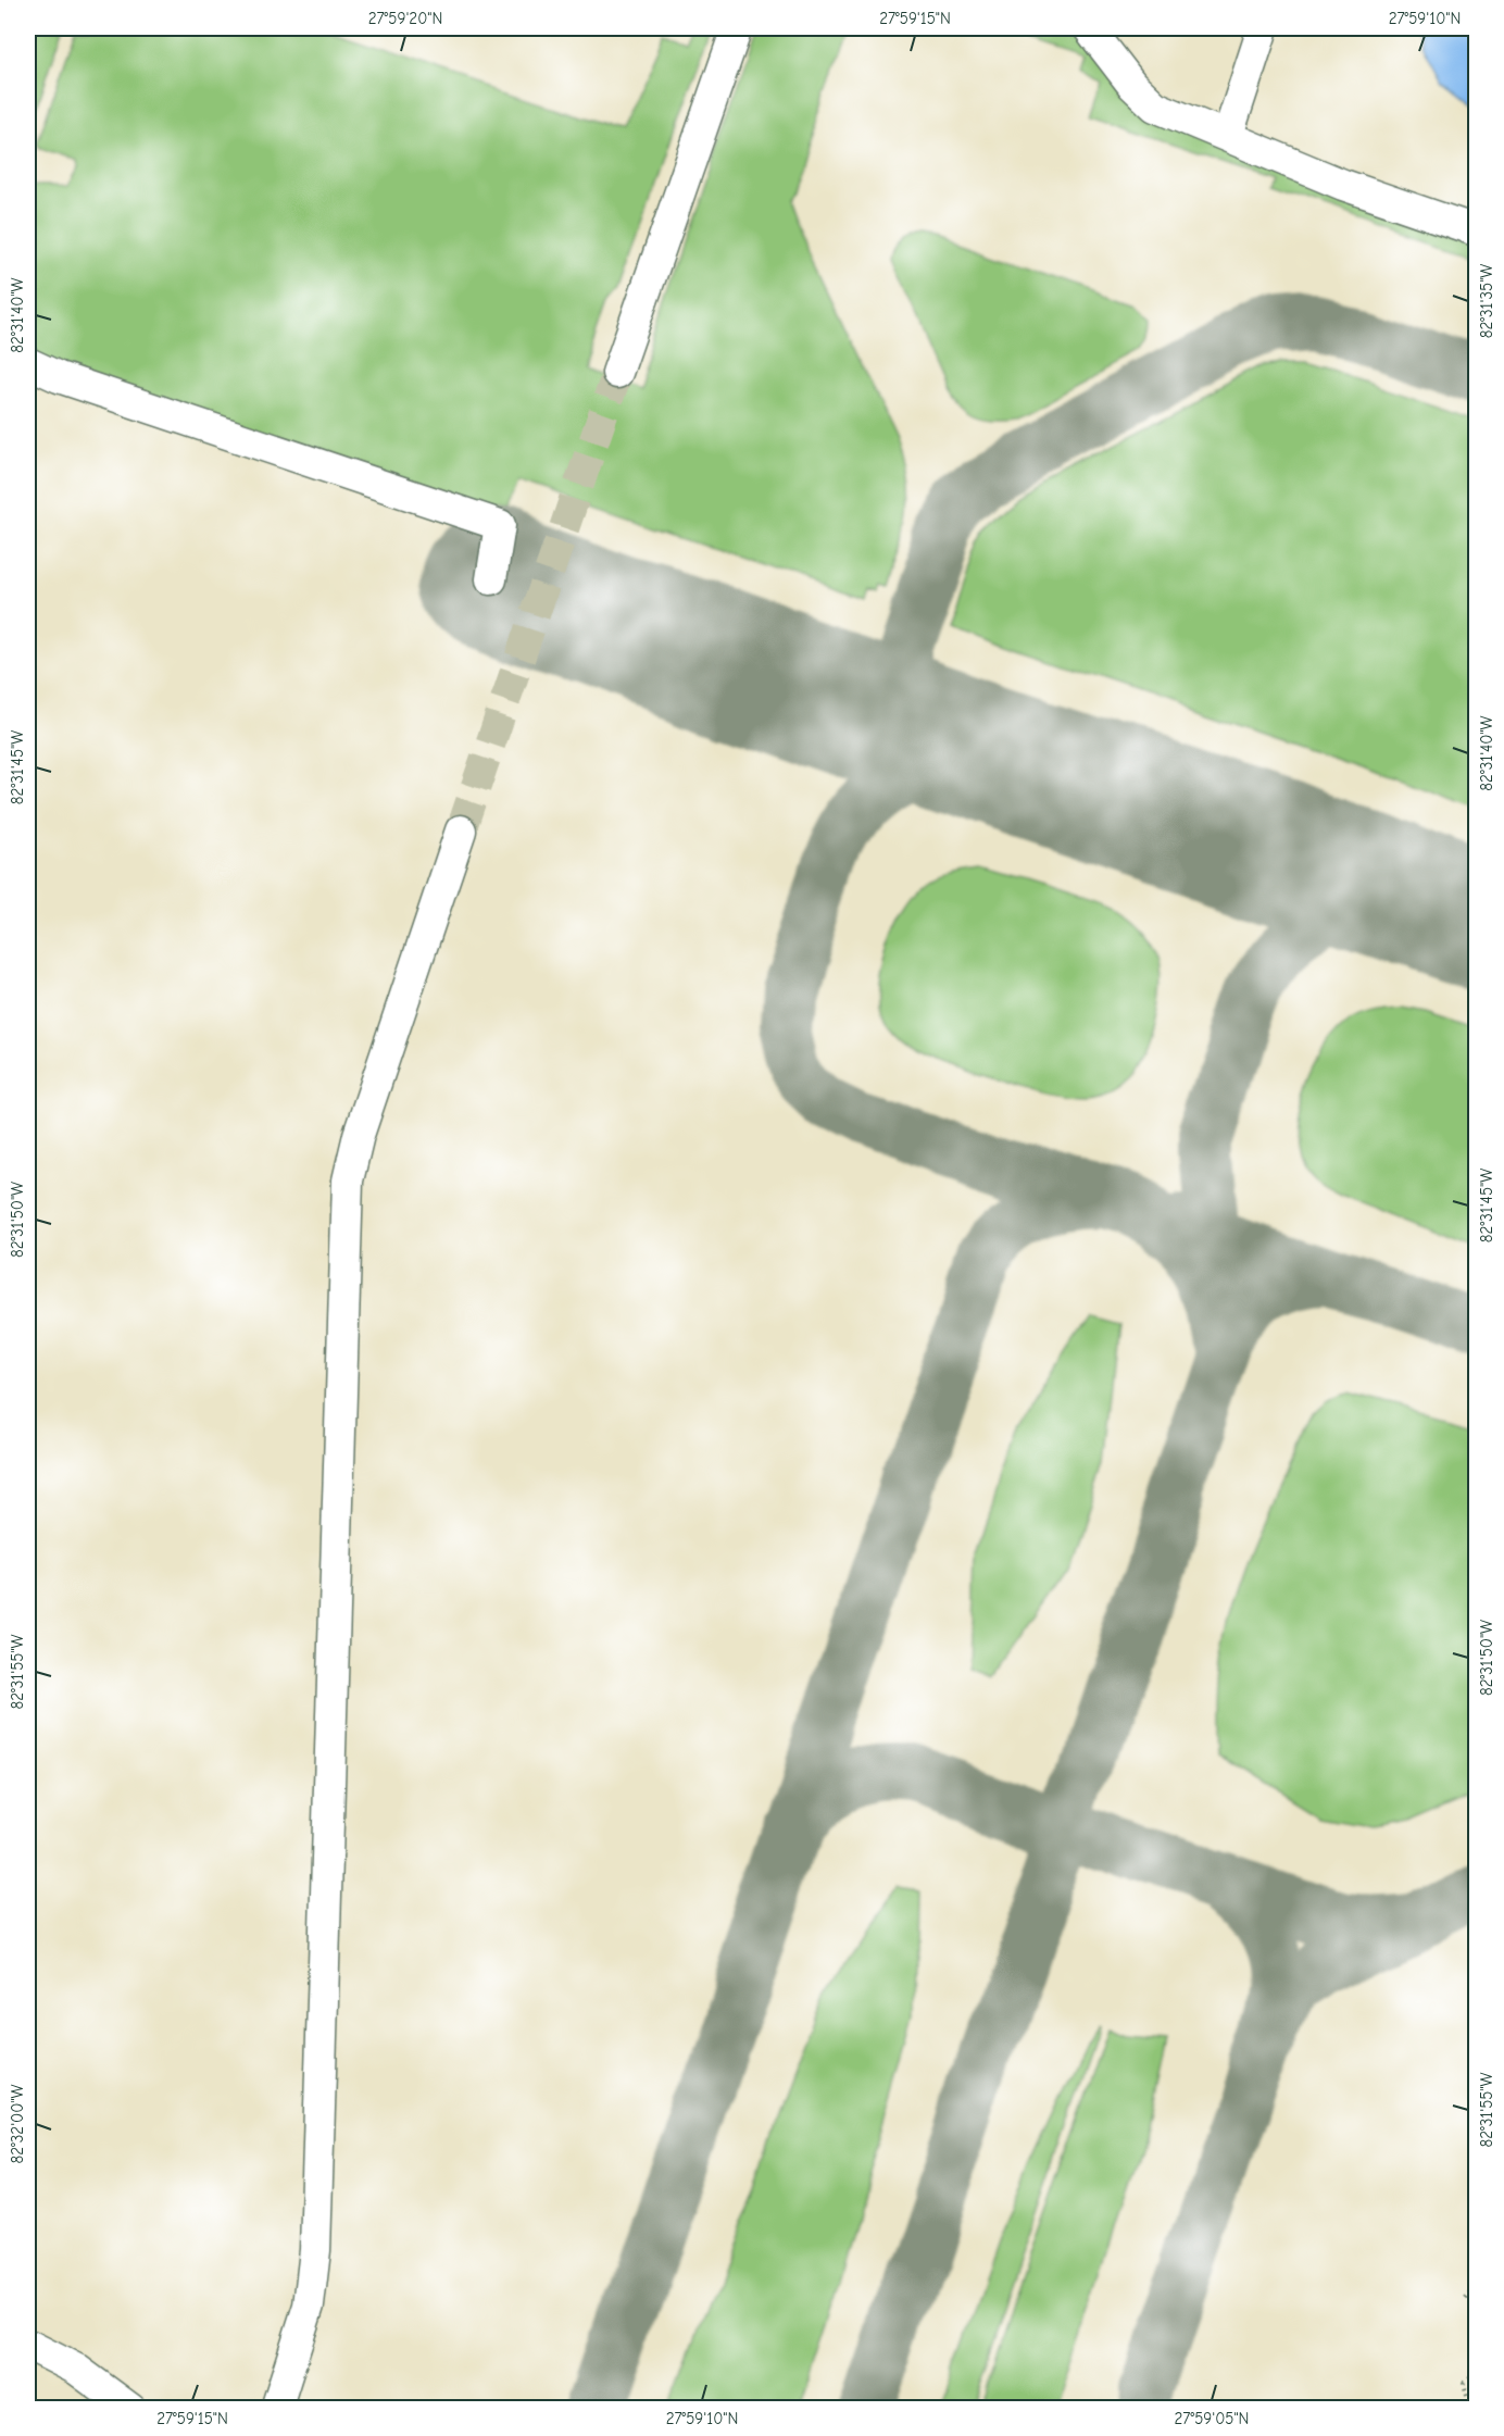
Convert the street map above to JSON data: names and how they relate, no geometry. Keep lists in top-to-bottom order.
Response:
{
  "coordinates": [
    "27°59'20\"N",
    "27°59'15\"N",
    "27°59'10\"N",
    "82°31'35\"W",
    "82°31'40\"W",
    "82°31'45\"W",
    "82°31'50\"W",
    "82°31'55\"W",
    "82°32'00\"W",
    "27°59'05\"N"
  ]
}
